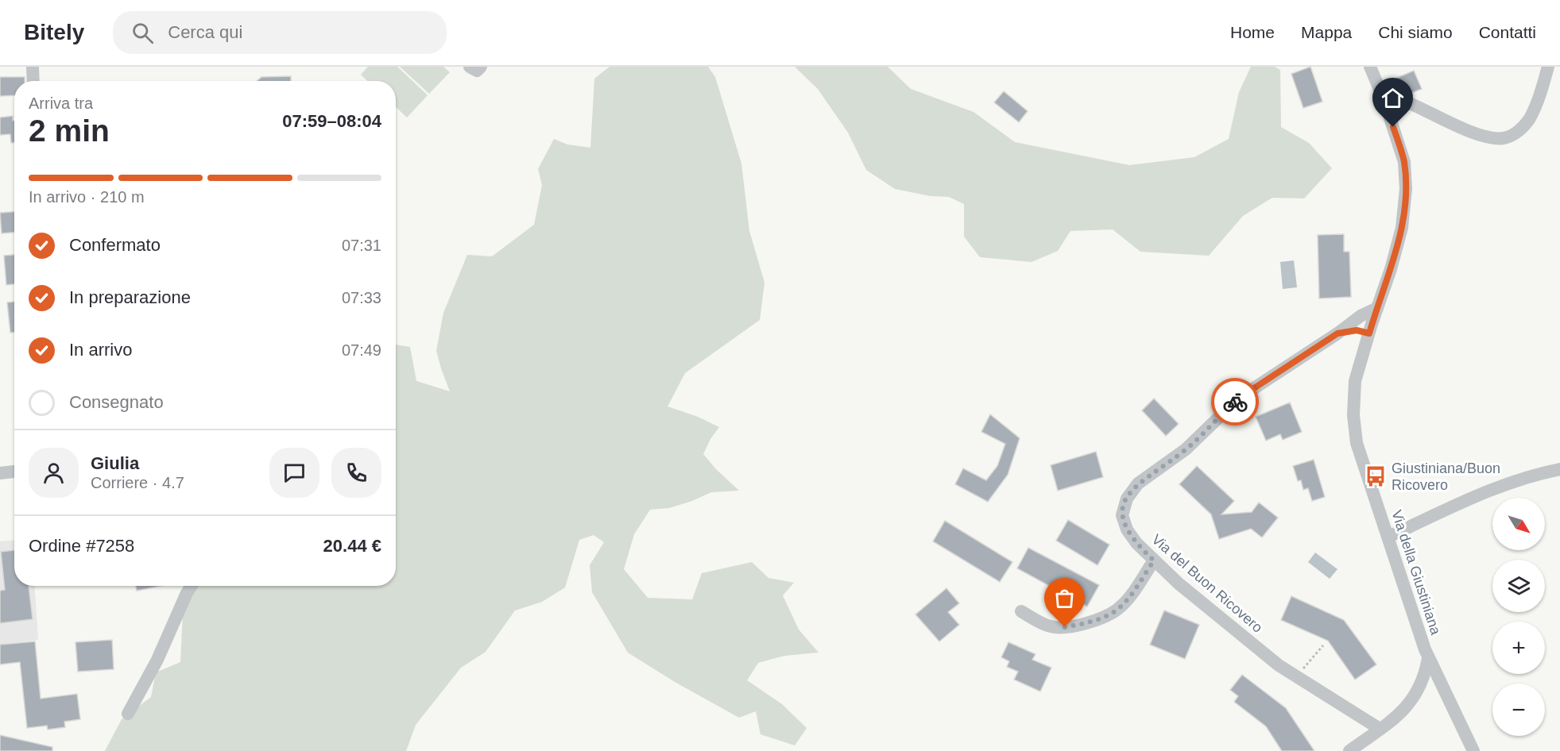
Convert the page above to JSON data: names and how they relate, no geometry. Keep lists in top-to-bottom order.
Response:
{
  "streets": {
    "street": ["Via della Giustiniana", "Via del Buon Ricovero"]
  },
  "crossings": [
    ["Via della Giustiniana", "Via del Buon Ricovero"]
  ],
  "places": {
    "bus stop": ["Giustiniana/Buon Ricovero"]
  },
  "north": "bottom right",
  "page": {
    "header": "Bitely",
    "search": "Cerca qui",
    "nav": [
      "Home",
      "Mappa",
      "Chi siamo",
      "Contatti"
    ],
    "heading": ["2 min", "Arriva tra", "07:59–08:04"],
    "panel": [
      "Giulia",
      "Corriere · 4.7",
      "Ordine #7258",
      "20.44 €"
    ],
    "bar": "In arrivo · 210 m",
    "list": [
      ["Confermato", "07:31"],
      ["In preparazione", "07:33"],
      ["In arrivo", "07:49"],
      "Consegnato"
    ],
    "map_buttons": ["+", "−"]
  }
}
